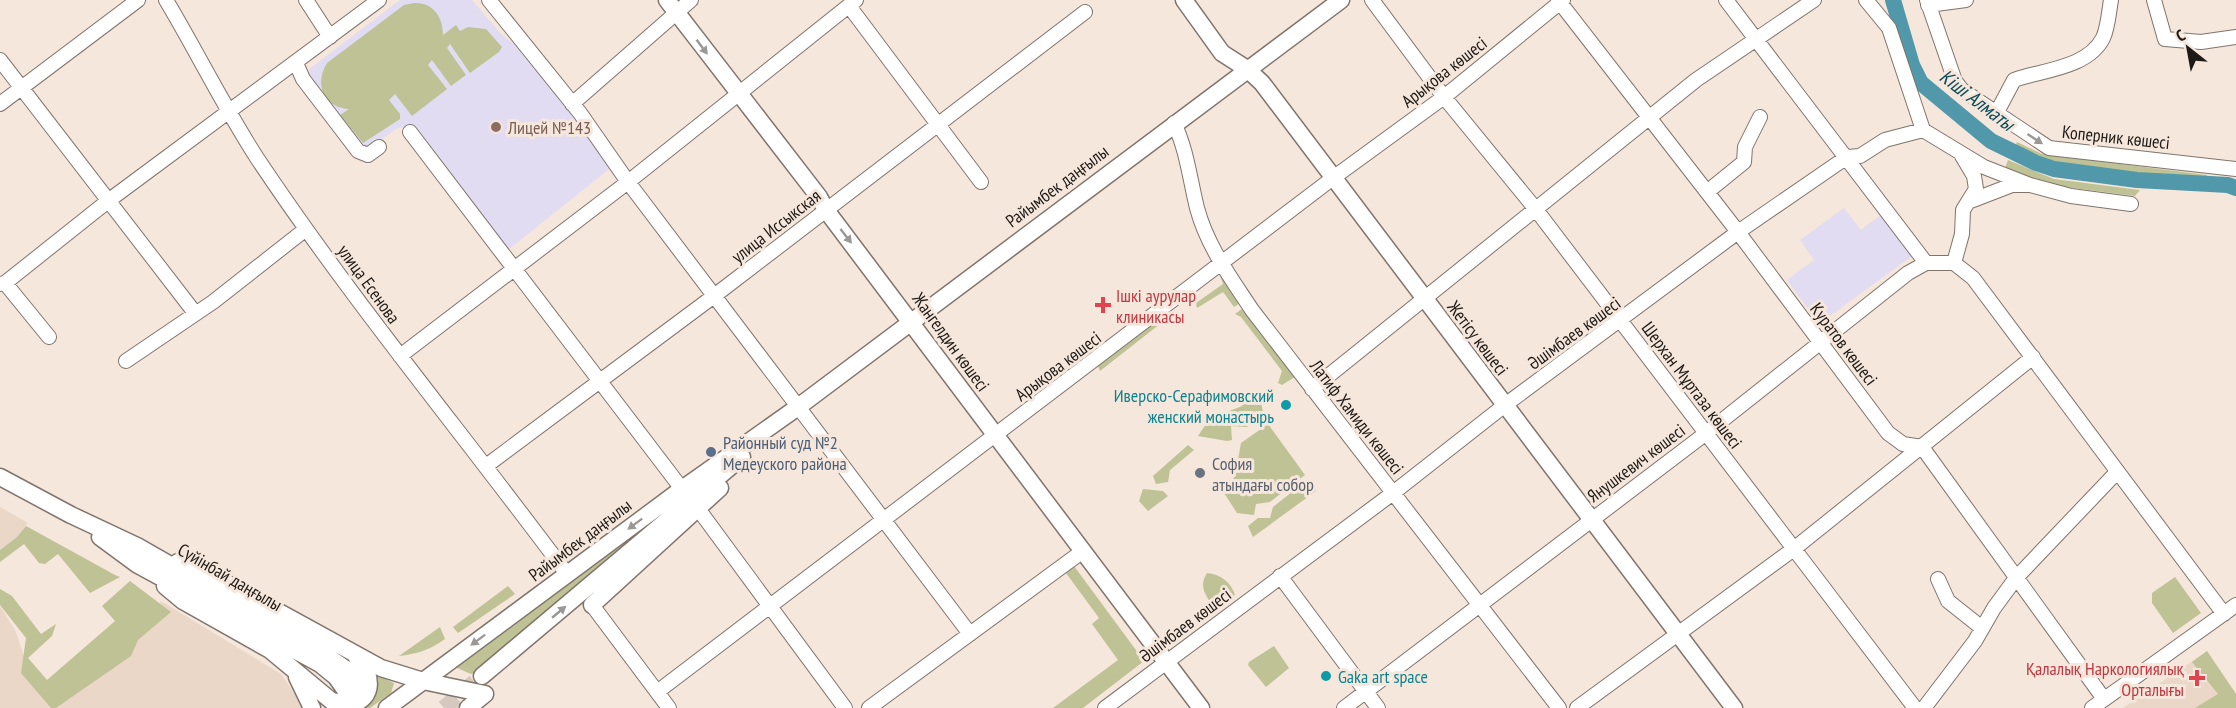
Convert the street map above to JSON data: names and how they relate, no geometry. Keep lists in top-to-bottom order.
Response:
{
  "streets": {
    "main road": [
      "Райымбек даңғылы",
      "Жетісу көшесі",
      "Жангелдин көшесі",
      "Сүйінбай даңғылы"
    ],
    "street": [
      "Арықова көшесі",
      "Коперник көшесі",
      "улица Иссыкская",
      "улица Есенова",
      "Әшімбаев көшесі",
      "Куратов көшесі",
      "Шерхан Мұртаза көшесі",
      "Латиф Хамиди көшесі",
      "Янушкевич көшесі"
    ]
  },
  "crossings": [
    ["Арықова көшесі", "Жетісу көшесі"],
    ["Арықова көшесі", "Жангелдин көшесі"],
    ["Арықова көшесі", "Куратов көшесі"],
    ["Арықова көшесі", "Шерхан Мұртаза көшесі"],
    ["Арықова көшесі", "Латиф Хамиди көшесі"],
    ["Райымбек даңғылы", "улица Есенова"],
    ["Райымбек даңғылы", "Жетісу көшесі"],
    ["Райымбек даңғылы", "Жангелдин көшесі"],
    ["Райымбек даңғылы", "Латиф Хамиди көшесі"],
    ["улица Иссыкская", "улица Есенова"],
    ["улица Иссыкская", "Жангелдин көшесі"],
    ["Әшімбаев көшесі", "Жетісу көшесі"],
    ["Әшімбаев көшесі", "Жангелдин көшесі"],
    ["Әшімбаев көшесі", "Куратов көшесі"],
    ["Әшімбаев көшесі", "Шерхан Мұртаза көшесі"],
    ["Әшімбаев көшесі", "Латиф Хамиди көшесі"],
    ["Жетісу көшесі", "Янушкевич көшесі"],
    ["Куратов көшесі", "Янушкевич көшесі"],
    ["Шерхан Мұртаза көшесі", "Янушкевич көшесі"],
    ["Латиф Хамиди көшесі", "Янушкевич көшесі"]
  ],
  "water": ["Кіші Алматы"],
  "places": {
    "other": [
      "Лицей №143",
      "Иверско-Серафимовский женский монастырь",
      "Районный суд №2 Медеуского района",
      "София атындағы собор",
      "Gaka art space"
    ],
    "health": ["Ішкі аурулар клиникасы", "Қалалық Наркологиялық Орталығы"]
  },
  "north": "top left"
}
